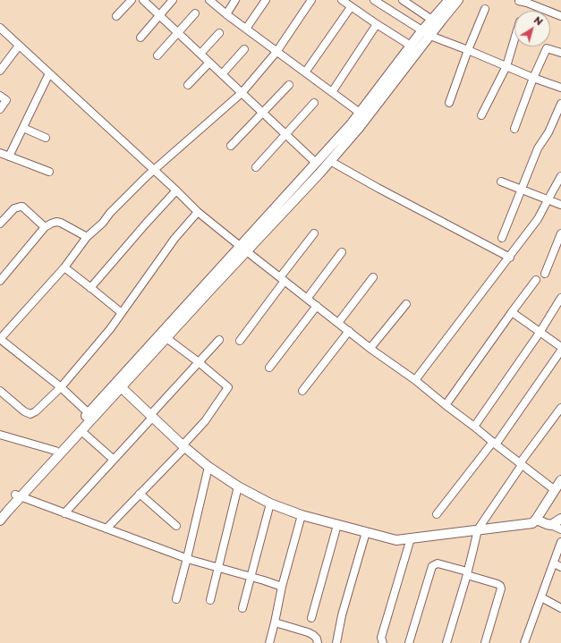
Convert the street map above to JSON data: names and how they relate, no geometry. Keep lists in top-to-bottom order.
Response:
{
  "north": "top right"
}
